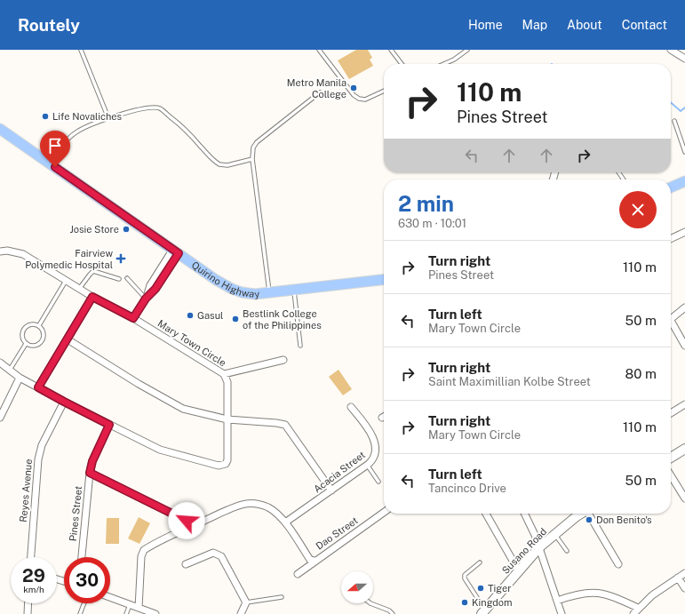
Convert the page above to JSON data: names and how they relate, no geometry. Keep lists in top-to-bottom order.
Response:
{
  "streets": {
    "main road": ["Quirino Highway", "Susano Road"],
    "street": [
      "Mary Town Circle",
      "Acacia Street",
      "Reyes Avenue",
      "Pines Street",
      "Dao Street"
    ]
  },
  "crossings": [
    ["Mary Town Circle", "Reyes Avenue"],
    ["Mary Town Circle", "Pines Street"]
  ],
  "places": {
    "other": [
      "Metro Manila College",
      "Life Novaliches",
      "Josie Store",
      "Gasul",
      "Bestlink College of the Philippines",
      "Don Benito's",
      "Tiger",
      "Kingdom"
    ],
    "health": ["Fairview Polymedic Hospital"]
  },
  "north": "left",
  "page": {
    "header": "Routely",
    "nav": [
      "Home",
      "Map",
      "About",
      "Contact"
    ],
    "turn": ["110 m", "Pines Street"],
    "heading": ["2 min", "630 m · 10:01"],
    "list": [
      {
        "name": "Turn right",
        "note": "Pines Street",
        "value": "110 m"
      },
      {
        "name": "Turn left",
        "note": "Mary Town Circle",
        "value": "50 m"
      },
      {
        "name": "Turn right",
        "note": "Saint Maximillian Kolbe Street",
        "value": "80 m"
      },
      {
        "name": "Turn right",
        "note": "Mary Town Circle",
        "value": "110 m"
      },
      {
        "name": "Turn left",
        "note": "Tancinco Drive",
        "value": "50 m"
      }
    ],
    "speed": "29 km/h",
    "limit": "30"
  }
}
